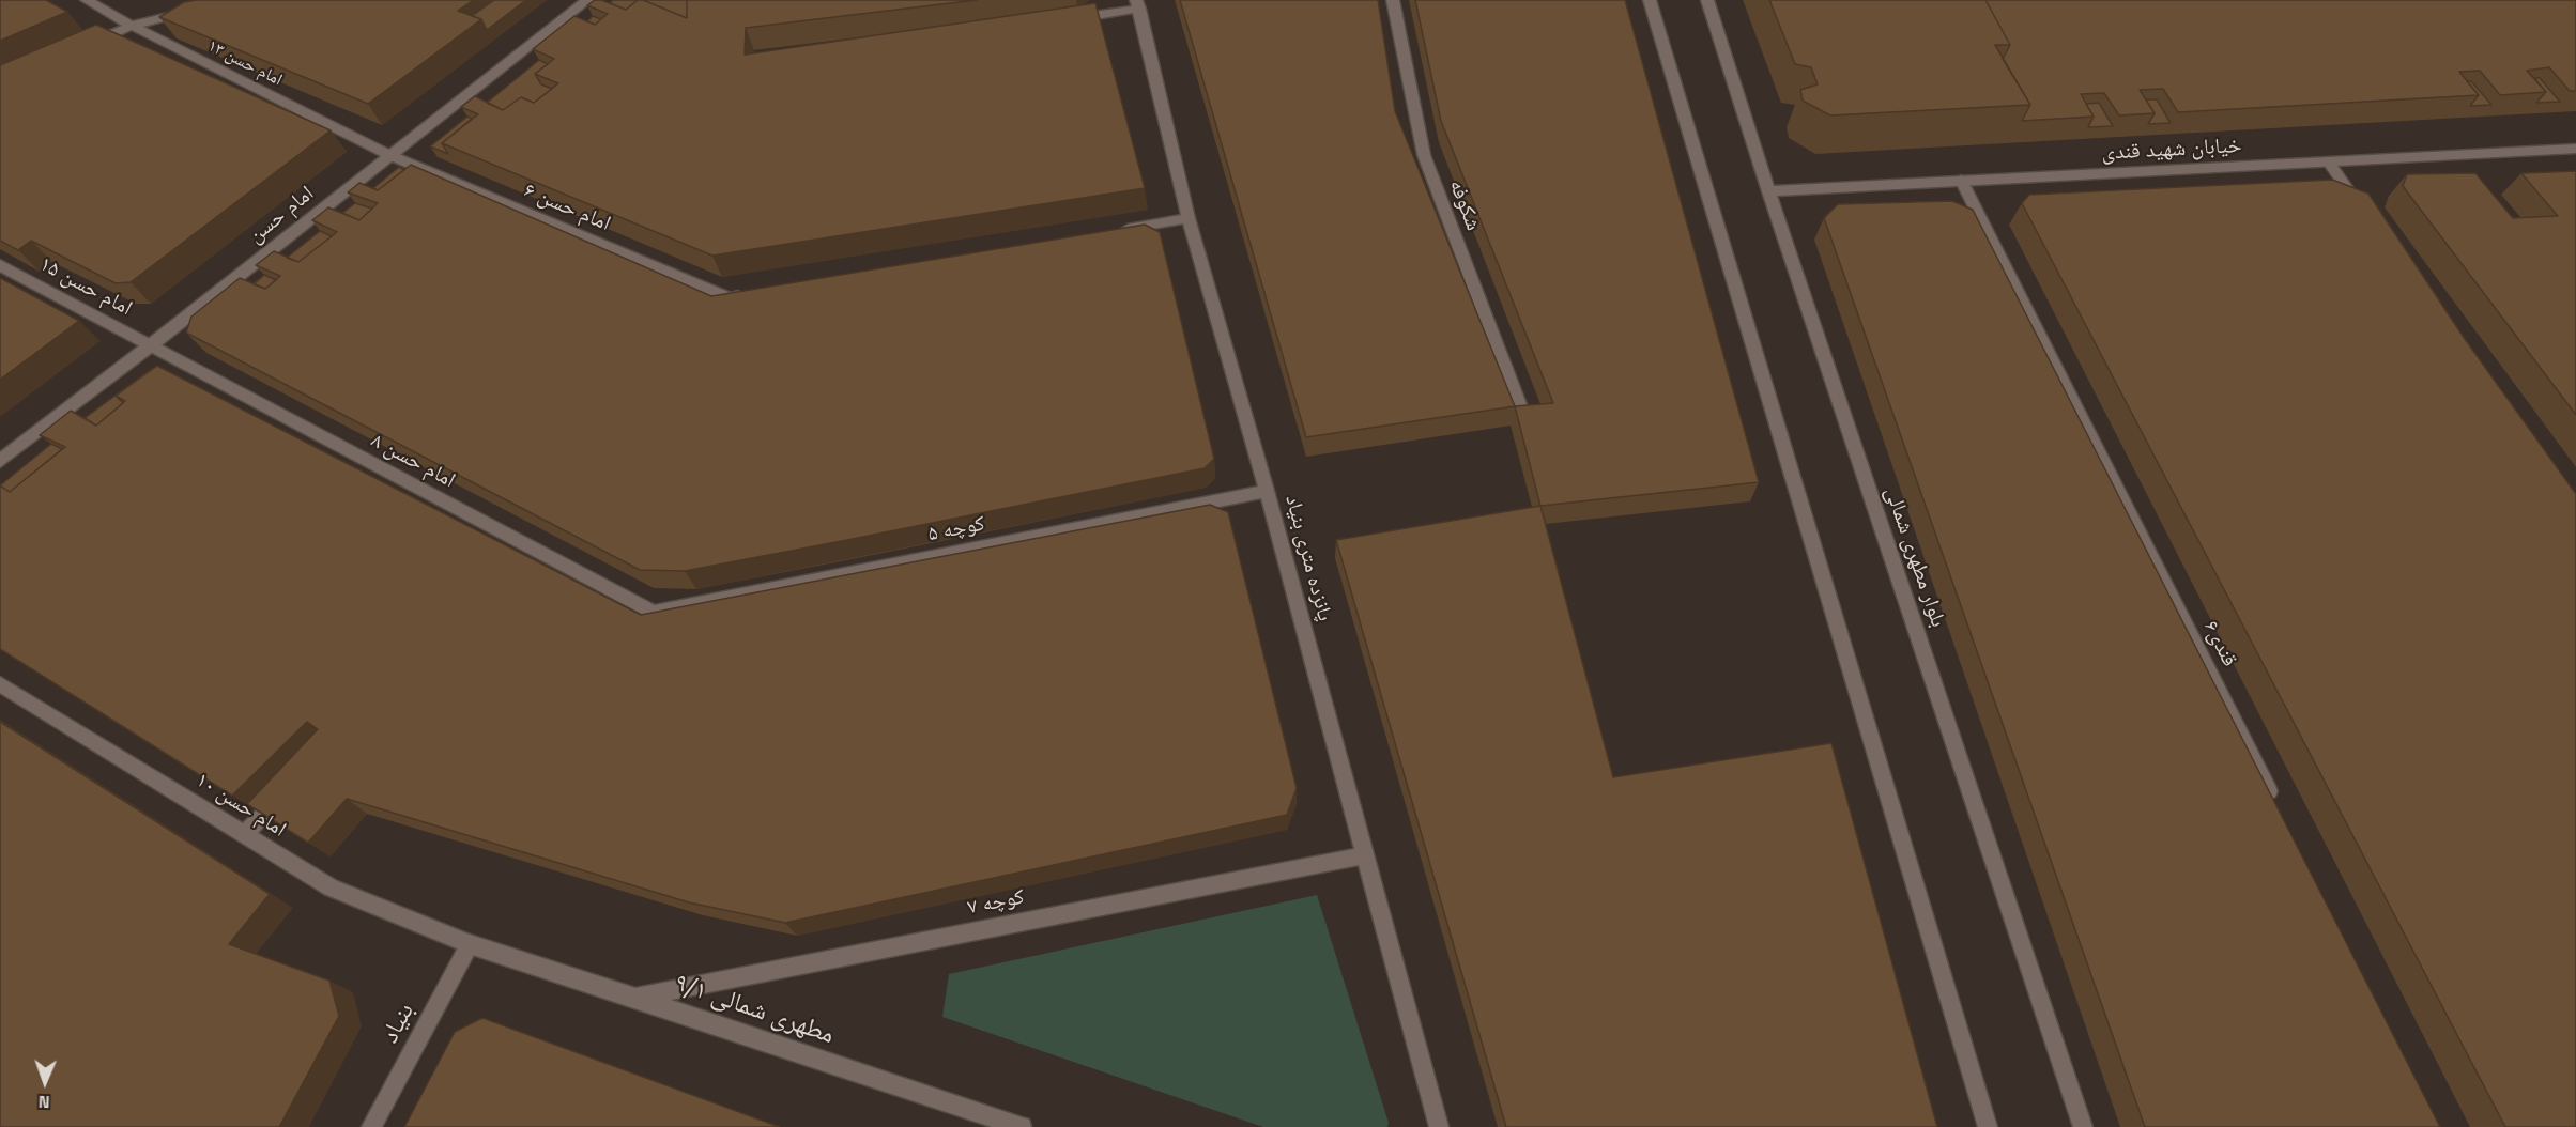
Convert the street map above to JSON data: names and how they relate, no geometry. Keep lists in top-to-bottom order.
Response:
{
  "streets": {
    "street": [
      "امام حسن ۱۳",
      "خیابان شهید قندی",
      "شکوفه",
      "امام حسن ۶",
      "امام حسن",
      "امام حسن ۱۵",
      "امام حسن ۸",
      "کوچه ۵",
      "بلوار مطهری شمالی",
      "پانزده متری بنیاد",
      "قندی۶",
      "امام حسن ۱۰",
      "کوچه ۷",
      "مطهری شمالی ۹/۱",
      "بنیاد"
    ]
  },
  "crossings": [
    ["امام حسن ۱۳", "امام حسن ۶"],
    ["امام حسن ۱۳", "امام حسن"],
    ["خیابان شهید قندی", "بلوار مطهری شمالی"],
    ["خیابان شهید قندی", "قندی۶"],
    ["امام حسن ۶", "امام حسن"],
    ["امام حسن", "امام حسن ۱۵"],
    ["امام حسن", "امام حسن ۸"],
    ["امام حسن ۱۵", "امام حسن ۸"],
    ["امام حسن ۸", "کوچه ۵"],
    ["کوچه ۵", "پانزده متری بنیاد"],
    ["پانزده متری بنیاد", "کوچه ۷"],
    ["امام حسن ۱۰", "مطهری شمالی ۹/۱"],
    ["امام حسن ۱۰", "بنیاد"],
    ["کوچه ۷", "مطهری شمالی ۹/۱"],
    ["مطهری شمالی ۹/۱", "بنیاد"]
  ],
  "north": "bottom"
}
